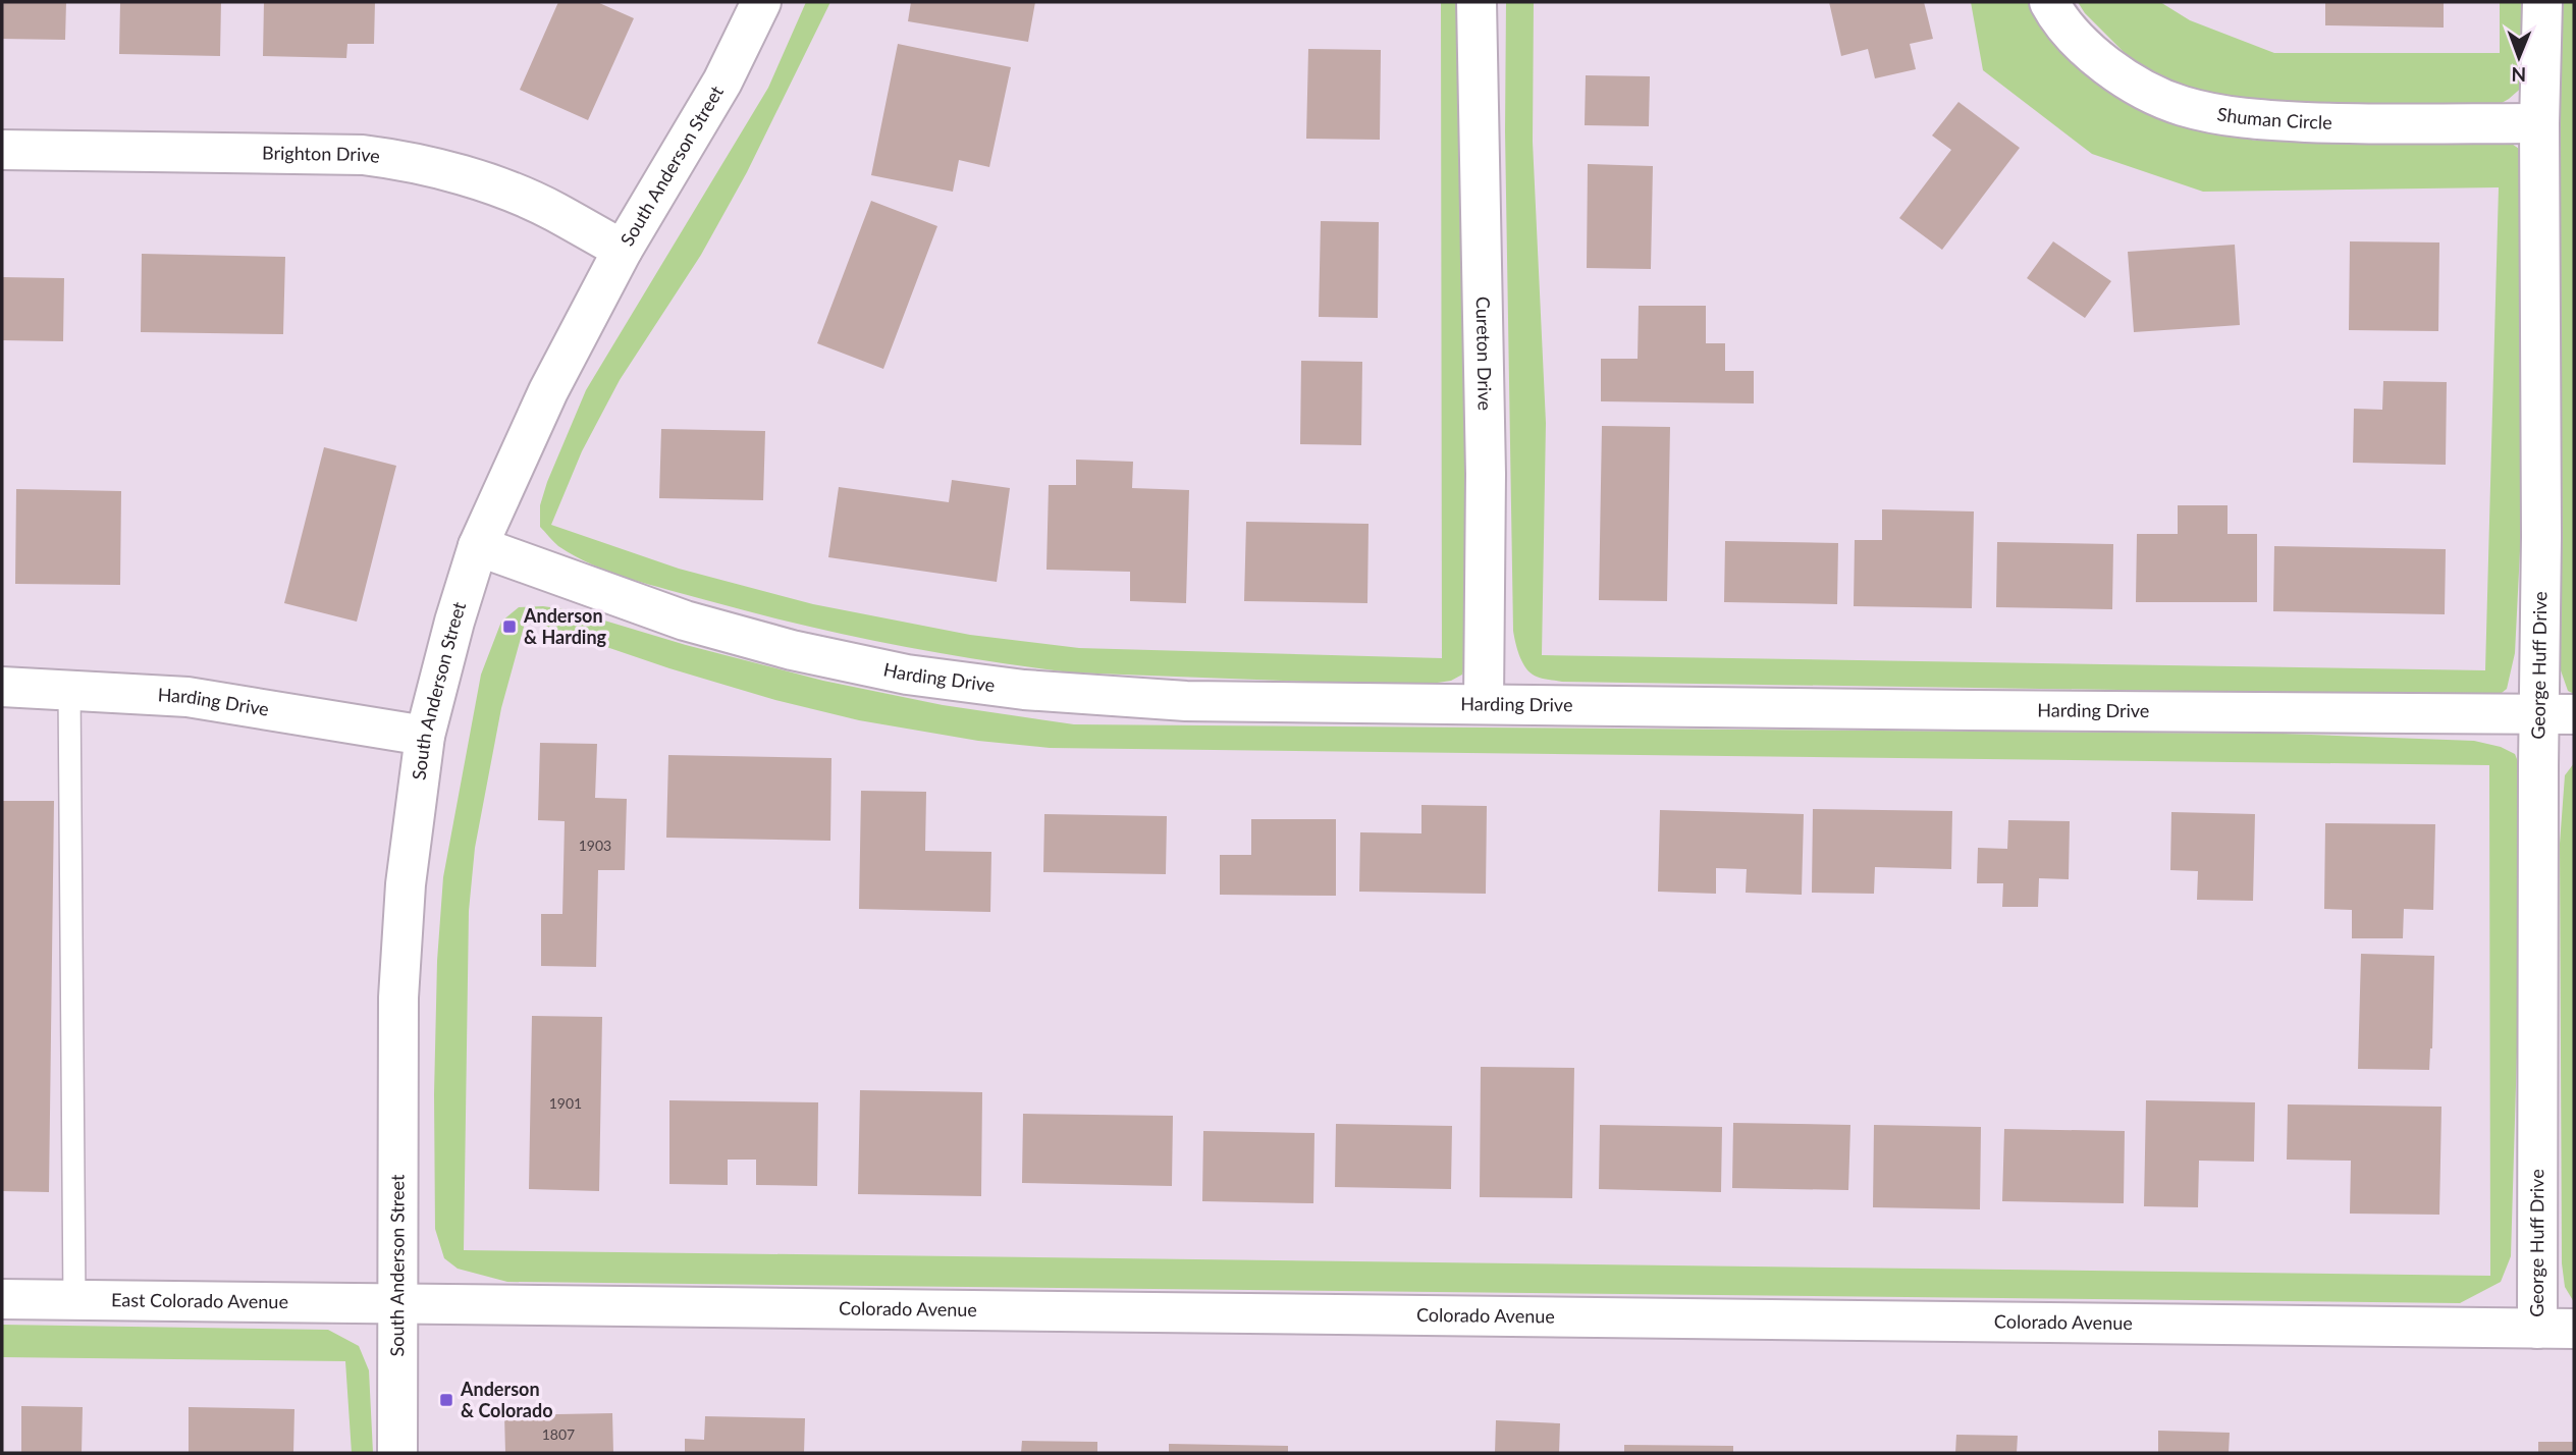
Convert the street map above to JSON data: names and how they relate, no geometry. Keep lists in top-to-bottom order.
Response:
{
  "streets": {
    "street": [
      "Shuman Circle",
      "Brighton Drive",
      "South Anderson Street",
      "Cureton Drive",
      "George Huff Drive",
      "Harding Drive",
      "East Colorado Avenue",
      "Colorado Avenue"
    ]
  },
  "crossings": [
    ["Shuman Circle", "George Huff Drive"],
    ["Brighton Drive", "South Anderson Street"],
    ["South Anderson Street", "Harding Drive"],
    ["South Anderson Street", "East Colorado Avenue"],
    ["South Anderson Street", "Colorado Avenue"],
    ["Cureton Drive", "Harding Drive"],
    ["George Huff Drive", "Harding Drive"],
    ["George Huff Drive", "Colorado Avenue"],
    ["East Colorado Avenue", "Colorado Avenue"]
  ],
  "places": {
    "transit": ["Anderson & Harding", "Anderson & Colorado"]
  },
  "house_numbers": ["1903", "1901", "1807"],
  "north": "bottom"
}
